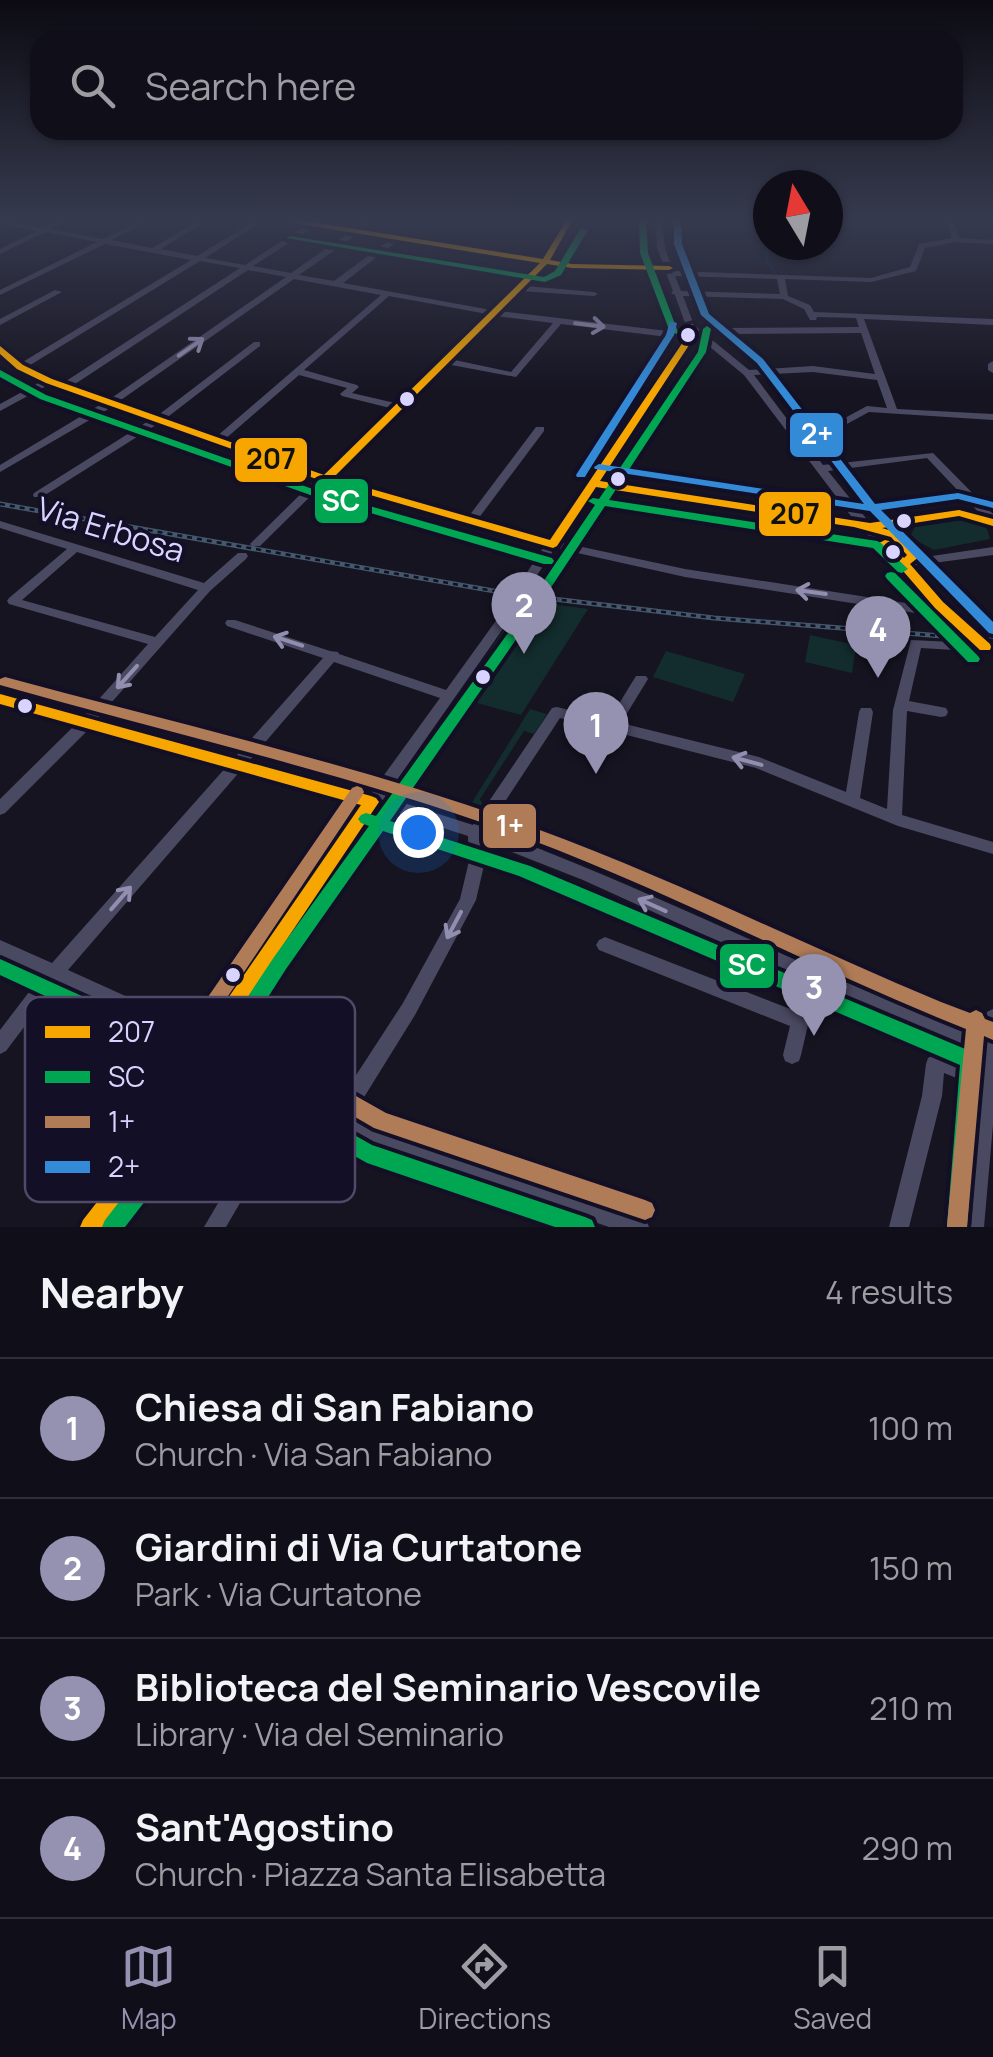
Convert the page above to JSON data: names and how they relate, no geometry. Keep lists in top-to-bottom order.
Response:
{
  "streets": {
    "street": ["Via Erbosa"]
  },
  "lines": [
    "transit line 207",
    "transit line SC",
    "transit line 2+",
    "transit line 1+"
  ],
  "legend": [
    "207",
    "SC",
    "1+",
    "2+"
  ],
  "north": "top",
  "page": {
    "search": "Search here",
    "pins": [
      "2",
      "4",
      "1",
      "3"
    ],
    "heading": ["Nearby", "4 results"],
    "list": [
      {
        "mark": "1",
        "name": "Chiesa di San Fabiano",
        "note": "Church · Via San Fabiano",
        "value": "100 m"
      },
      {
        "mark": "2",
        "name": "Giardini di Via Curtatone",
        "note": "Park · Via Curtatone",
        "value": "150 m"
      },
      {
        "mark": "3",
        "name": "Biblioteca del Seminario Vescovile",
        "note": "Library · Via del Seminario",
        "value": "210 m"
      },
      {
        "mark": "4",
        "name": "Sant'Agostino",
        "note": "Church · Piazza Santa Elisabetta",
        "value": "290 m"
      }
    ],
    "nav": ["Map", "Directions", "Saved"]
  }
}
